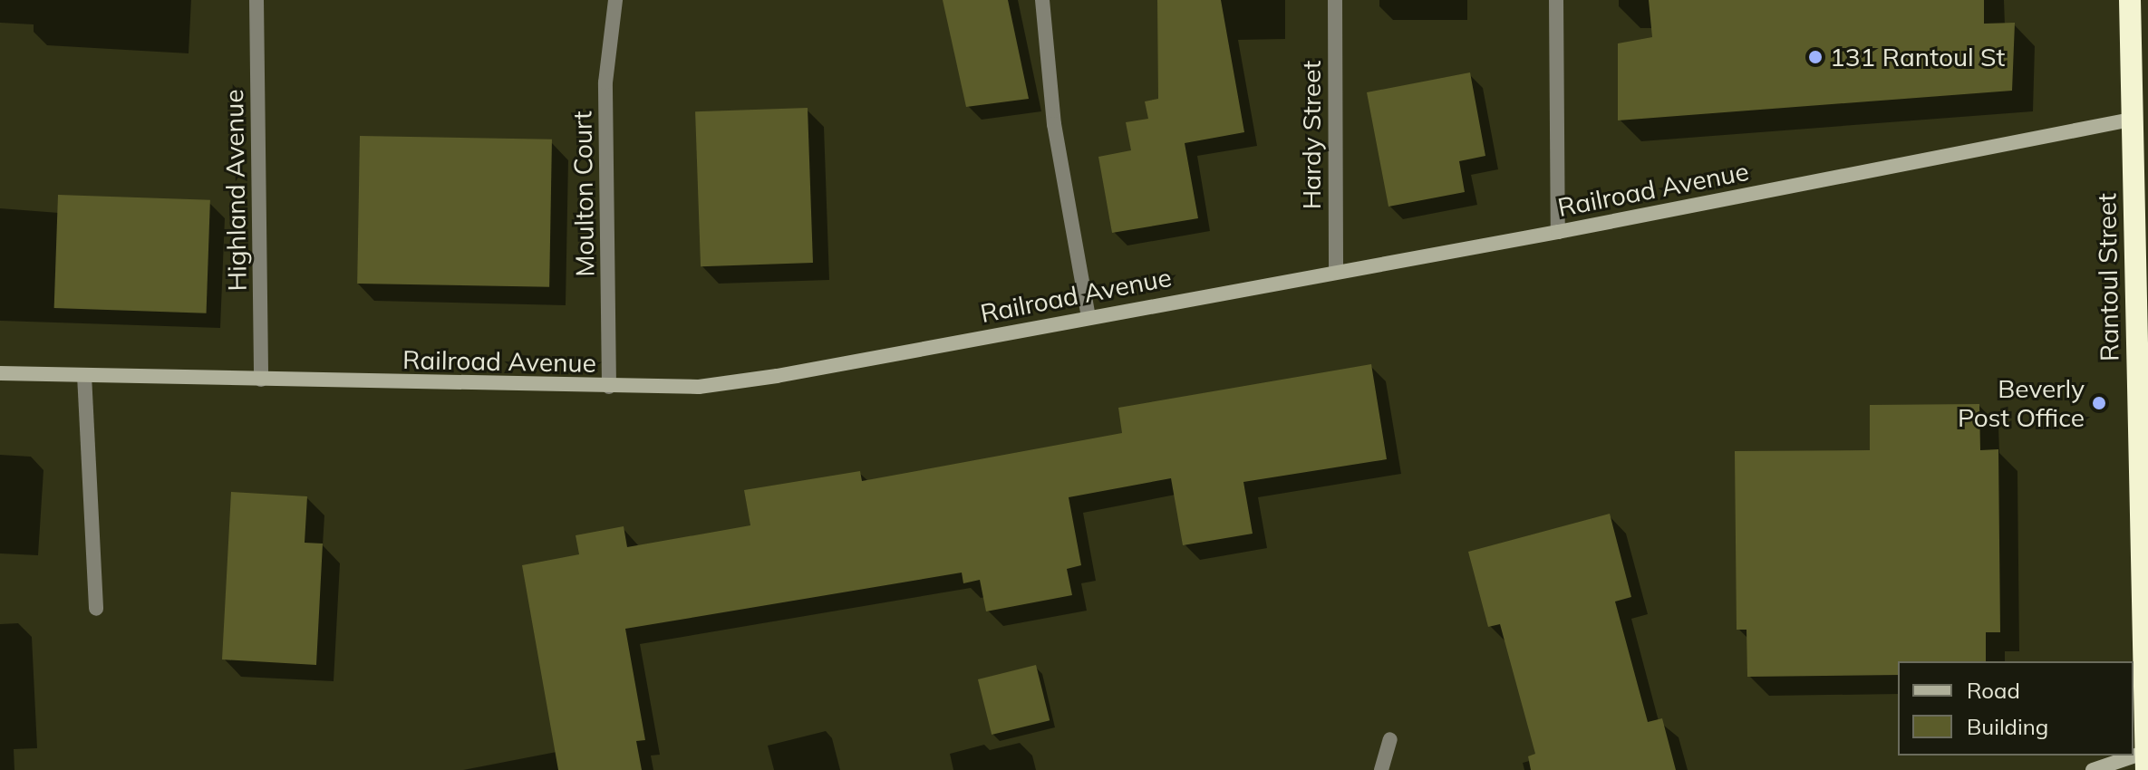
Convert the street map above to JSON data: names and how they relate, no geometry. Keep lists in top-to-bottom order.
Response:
{
  "streets": {
    "highway": ["Rantoul Street"],
    "street": [
      "Hardy Street",
      "Railroad Avenue",
      "Highland Avenue",
      "Moulton Court"
    ]
  },
  "crossings": [
    ["Hardy Street", "Railroad Avenue"],
    ["Railroad Avenue", "Highland Avenue"],
    ["Railroad Avenue", "Moulton Court"],
    ["Railroad Avenue", "Rantoul Street"]
  ],
  "places": ["131 Rantoul St", "Beverly Post Office"],
  "legend": ["Road", "Building"]
}
